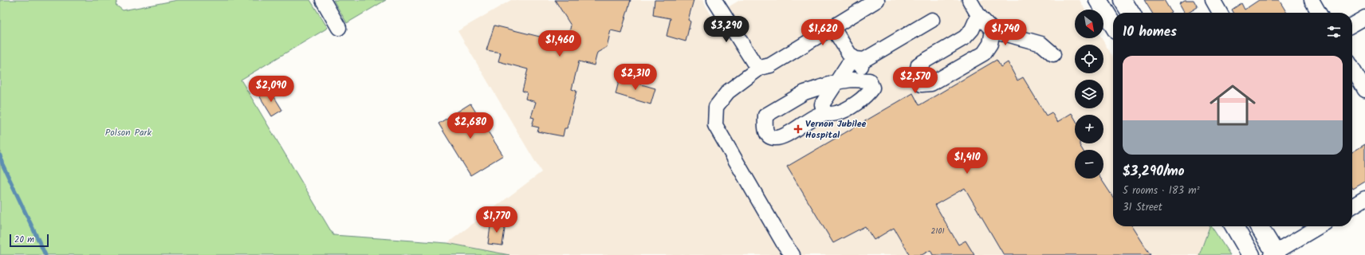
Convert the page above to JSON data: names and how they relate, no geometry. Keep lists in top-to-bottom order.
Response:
{
  "parks": ["Polson Park"],
  "places": {
    "health": ["Vernon Jubilee Hospital"]
  },
  "house_numbers": ["2101"],
  "scale_bar": "20 m",
  "north": "bottom right",
  "page": {
    "map_buttons": ["+", "−"],
    "heading": "10 homes",
    "price": [
      "$3,290",
      "$1,620",
      "$1,740",
      "$1,460",
      "$2,310",
      "$2,570",
      "$2,090",
      "$2,680",
      "$1,410",
      "$1,770"
    ],
    "list": [
      {
        "name": "$3,290/mo",
        "note": "5 rooms · 183 m² · 31 Street"
      }
    ],
    "scale": "20 m"
  }
}
